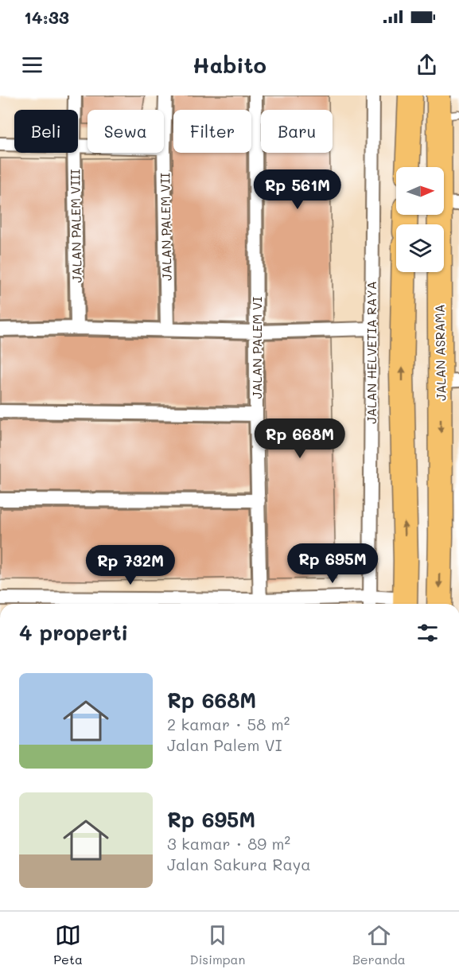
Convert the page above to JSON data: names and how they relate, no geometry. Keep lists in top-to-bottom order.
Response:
{
  "streets": {
    "highway": ["JALAN ASRAMA"],
    "street": [
      "JALAN PALEM VIII",
      "JALAN PALEM VII",
      "JALAN PALEM VI",
      "JALAN HELVETIA RAYA"
    ]
  },
  "north": "right",
  "page": {
    "status": "14:33",
    "header": "Habito",
    "chip": [
      "Beli",
      "Sewa",
      "Filter",
      "Baru"
    ],
    "price": [
      "Rp 561M",
      "Rp 668M",
      "Rp 695M",
      "Rp 732M"
    ],
    "heading": "4 properti",
    "list": [
      {
        "name": "Rp 668M",
        "note": "2 kamar · 58 m² · Jalan Palem VI"
      },
      {
        "name": "Rp 695M",
        "note": "3 kamar · 89 m² · Jalan Sakura Raya"
      }
    ],
    "tabs": ["Peta", "Disimpan", "Beranda"]
  }
}
